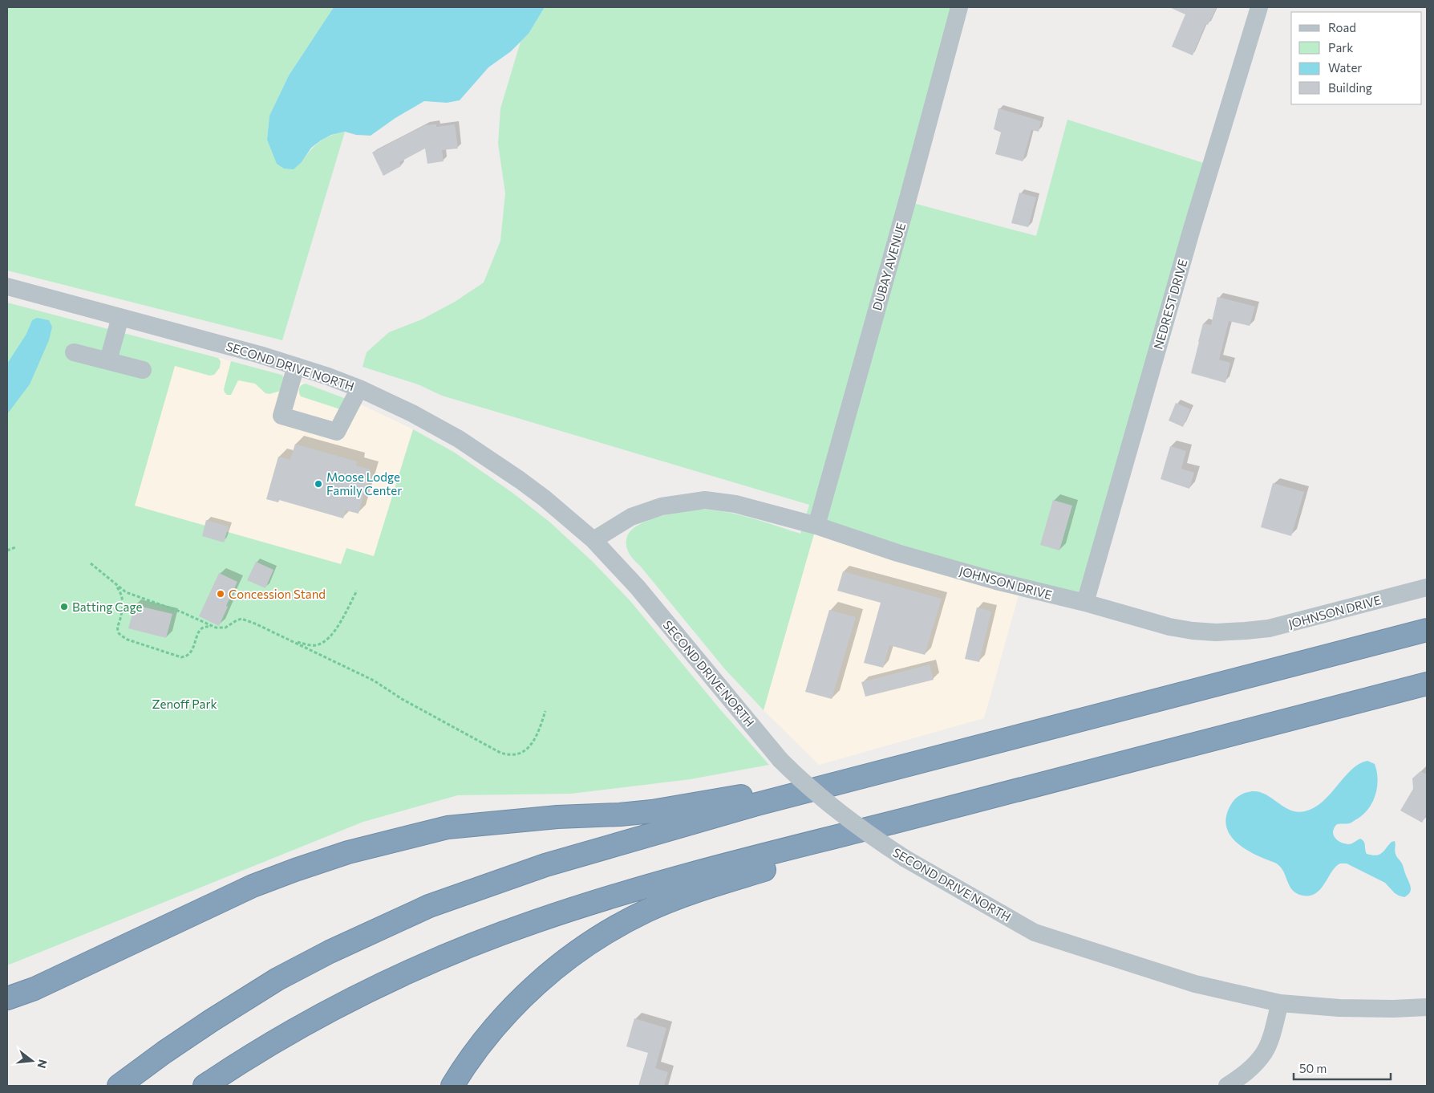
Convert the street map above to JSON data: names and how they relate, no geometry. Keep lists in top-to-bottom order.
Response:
{
  "streets": {
    "street": [
      "DUBAY AVENUE",
      "NEDREST DRIVE",
      "SECOND DRIVE NORTH",
      "JOHNSON DRIVE"
    ]
  },
  "crossings": [
    ["DUBAY AVENUE", "JOHNSON DRIVE"],
    ["NEDREST DRIVE", "JOHNSON DRIVE"],
    ["SECOND DRIVE NORTH", "JOHNSON DRIVE"]
  ],
  "parks": ["Zenoff Park"],
  "places": ["Moose Lodge Family Center", "Concession Stand", "Batting Cage"],
  "legend": [
    "Road",
    "Park",
    "Water",
    "Building"
  ],
  "scale_bar": "50 m",
  "north": "right"
}
